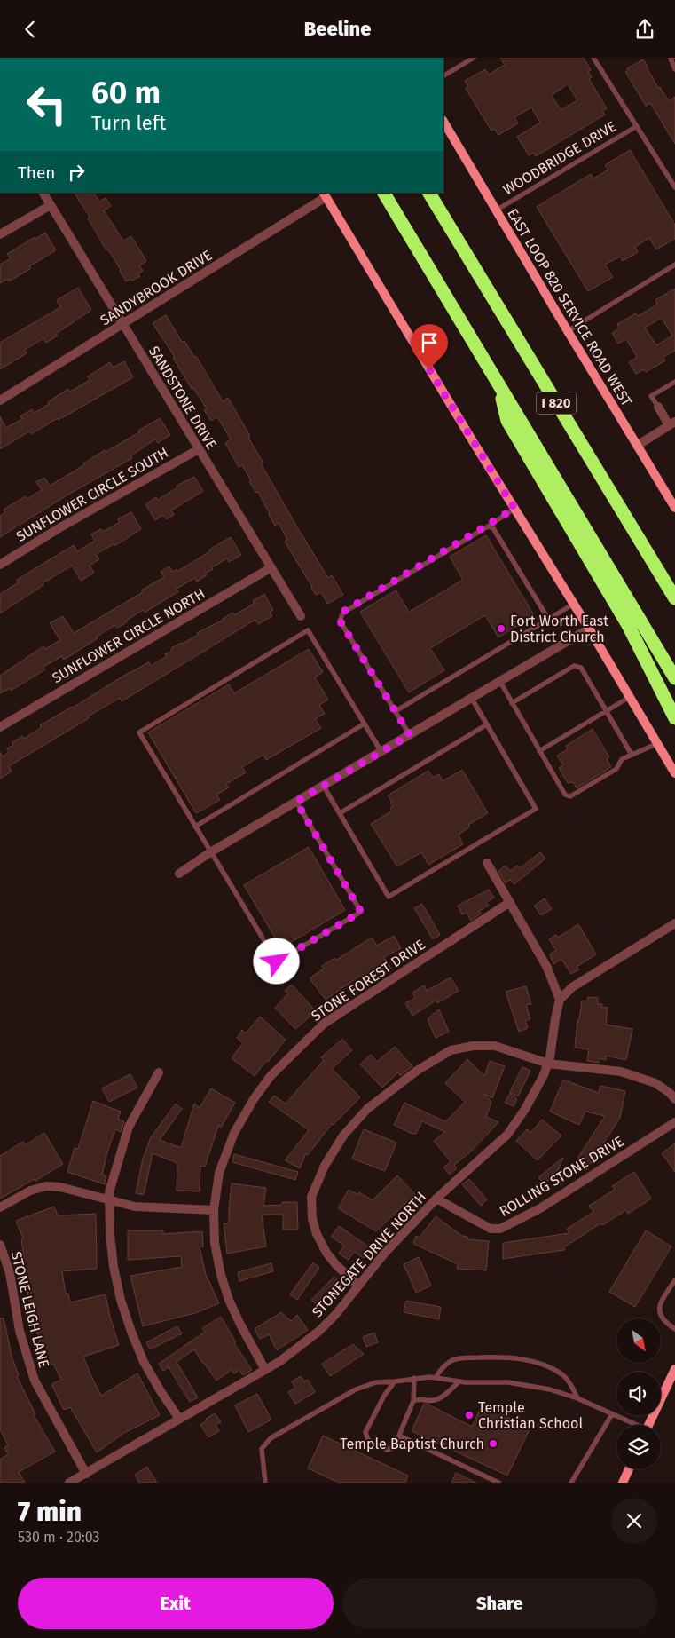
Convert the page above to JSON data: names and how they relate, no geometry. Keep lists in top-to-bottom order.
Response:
{
  "streets": {
    "highway": ["I 820"],
    "main road": ["EAST LOOP 820 SERVICE ROAD WEST"],
    "street": [
      "SANDYBROOK DRIVE",
      "SANDSTONE DRIVE",
      "SUNFLOWER CIRCLE SOUTH",
      "SUNFLOWER CIRCLE NORTH",
      "STONE FOREST DRIVE",
      "ROLLING STONE DRIVE",
      "STONEGATE DRIVE NORTH",
      "STONE LEIGH LANE"
    ],
    "lane": ["WOODBRIDGE DRIVE"]
  },
  "crossings": [
    ["WOODBRIDGE DRIVE", "EAST LOOP 820 SERVICE ROAD WEST"],
    ["SANDYBROOK DRIVE", "SANDSTONE DRIVE"],
    ["SANDSTONE DRIVE", "SUNFLOWER CIRCLE SOUTH"],
    ["SANDSTONE DRIVE", "SUNFLOWER CIRCLE NORTH"],
    ["STONE FOREST DRIVE", "STONEGATE DRIVE NORTH"],
    ["ROLLING STONE DRIVE", "STONEGATE DRIVE NORTH"],
    ["STONEGATE DRIVE NORTH", "STONE LEIGH LANE"]
  ],
  "places": ["Fort Worth East District Church", "Temple Christian School", "Temple Baptist Church"],
  "north": "bottom right",
  "page": {
    "header": "Beeline",
    "turn": ["60 m", "Turn left"],
    "then": "Then",
    "heading": ["7 min", "530 m · 20:03"],
    "buttons": ["Exit", "Share"]
  }
}
